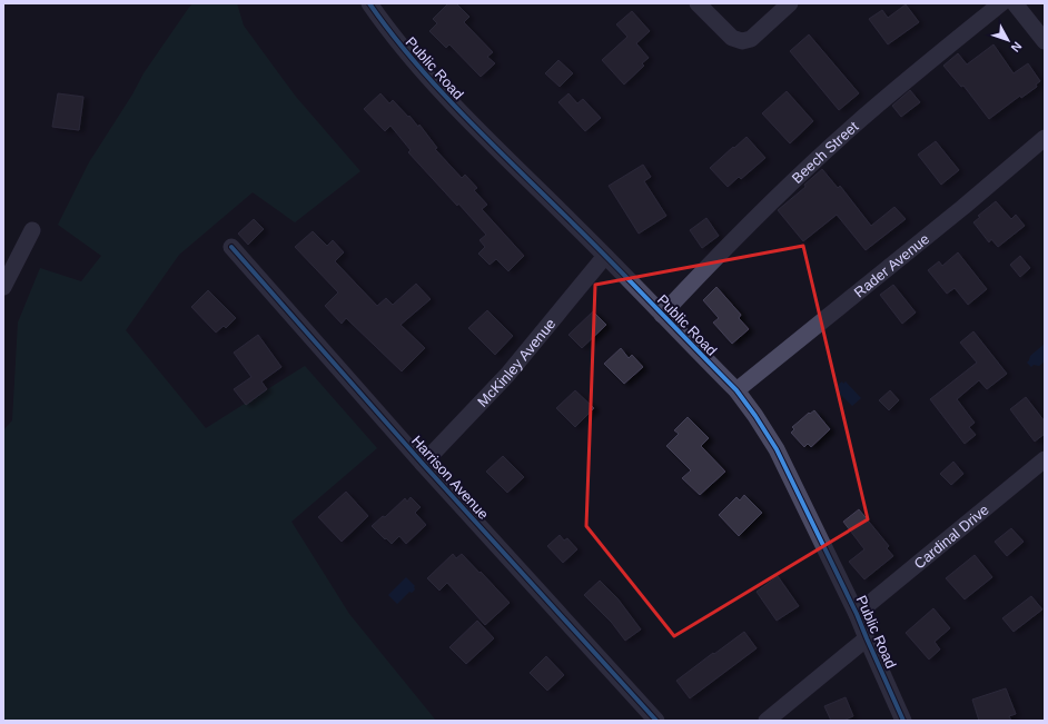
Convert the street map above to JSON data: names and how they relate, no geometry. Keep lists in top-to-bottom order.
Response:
{
  "streets": {
    "street": [
      "Public Road",
      "Beech Street",
      "Rader Avenue",
      "McKinley Avenue",
      "Harrison Avenue",
      "Cardinal Drive"
    ]
  },
  "crossings": [
    ["Public Road", "Beech Street"],
    ["Public Road", "Rader Avenue"],
    ["Public Road", "McKinley Avenue"],
    ["Public Road", "Cardinal Drive"],
    ["McKinley Avenue", "Harrison Avenue"]
  ],
  "north": "bottom right"
}
